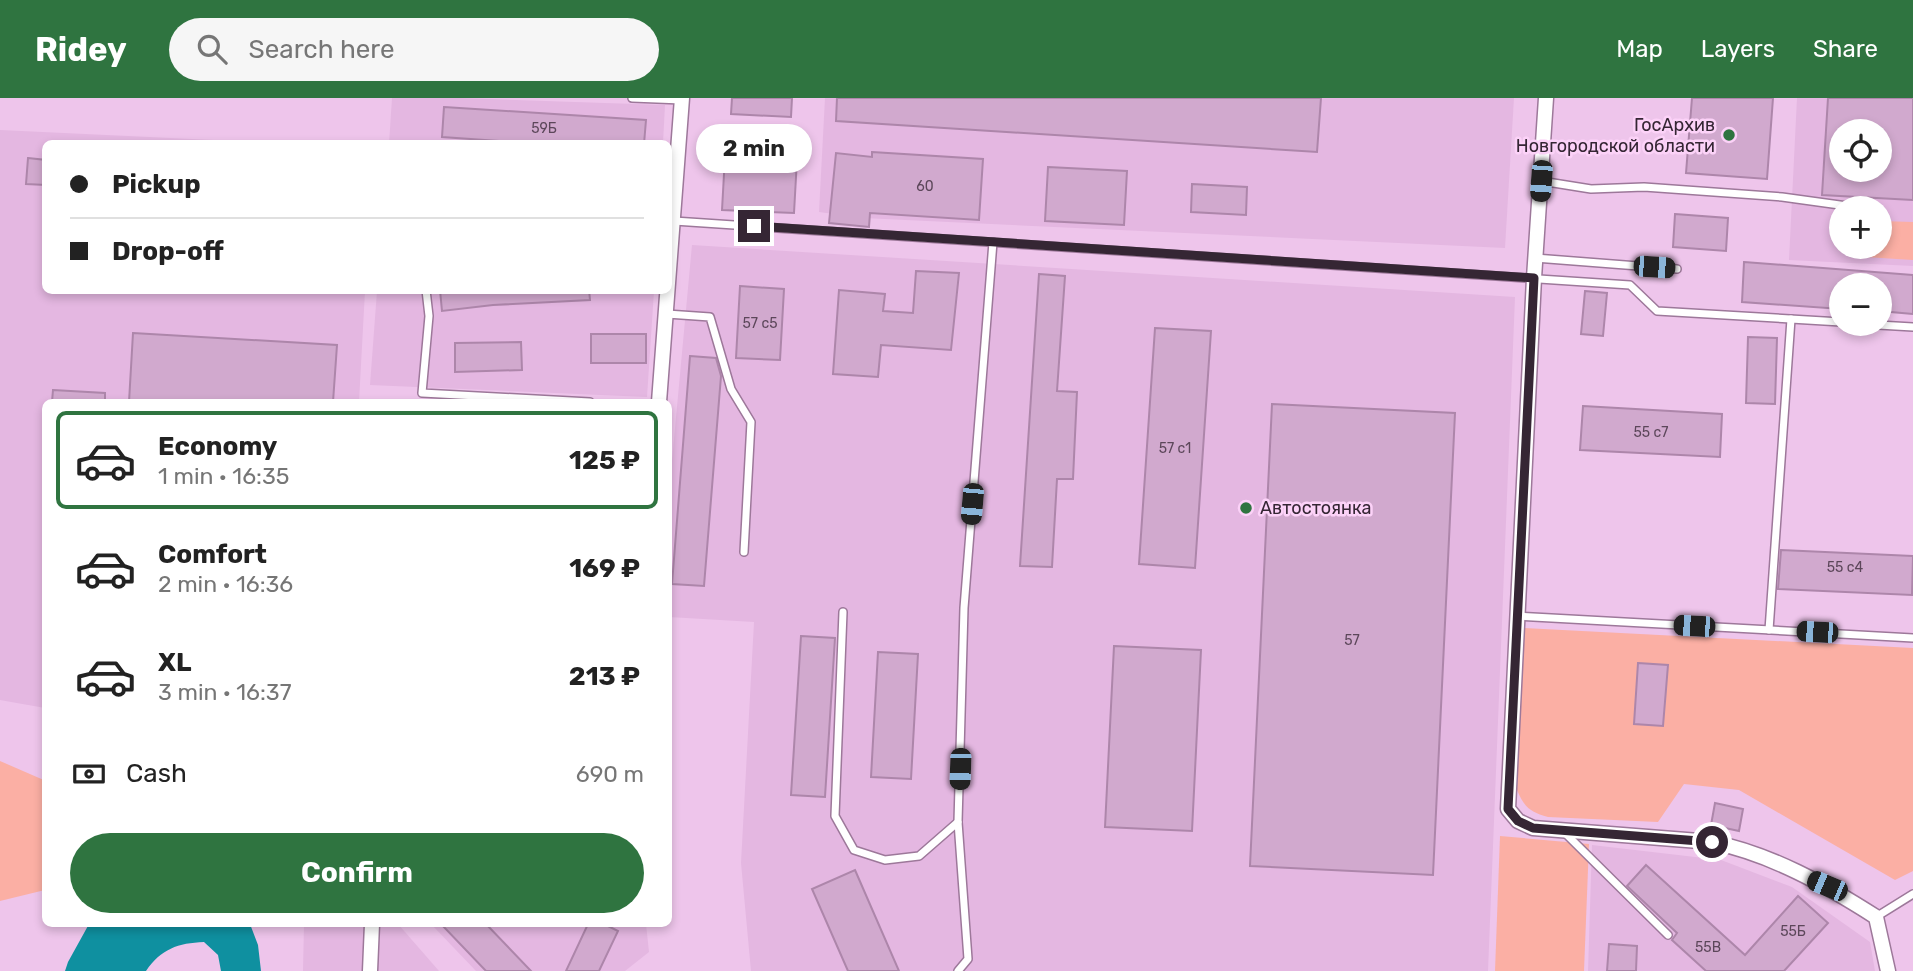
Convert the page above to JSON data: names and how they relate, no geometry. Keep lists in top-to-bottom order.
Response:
{
  "places": ["ГосАрхив Новгородской области", "Автостоянка"],
  "house_numbers": [
    "59Б",
    "60",
    "57 с5",
    "55 с7",
    "57 с1",
    "55 с4",
    "57",
    "55Б",
    "55В"
  ],
  "page": {
    "header": "Ridey",
    "search": "Search here",
    "nav": ["Map", "Layers", "Share"],
    "map_buttons": ["+", "−"],
    "bubble": "2 min",
    "banner": ["Pickup", "Drop-off"],
    "list": [
      {
        "name": "Economy",
        "note": "1 min · 16:35",
        "value": "125 ₽"
      },
      {
        "name": "Comfort",
        "note": "2 min · 16:36",
        "value": "169 ₽"
      },
      {
        "name": "XL",
        "note": "3 min · 16:37",
        "value": "213 ₽"
      }
    ],
    "pay": ["Cash", "690 m"],
    "buttons": "Confirm"
  }
}
